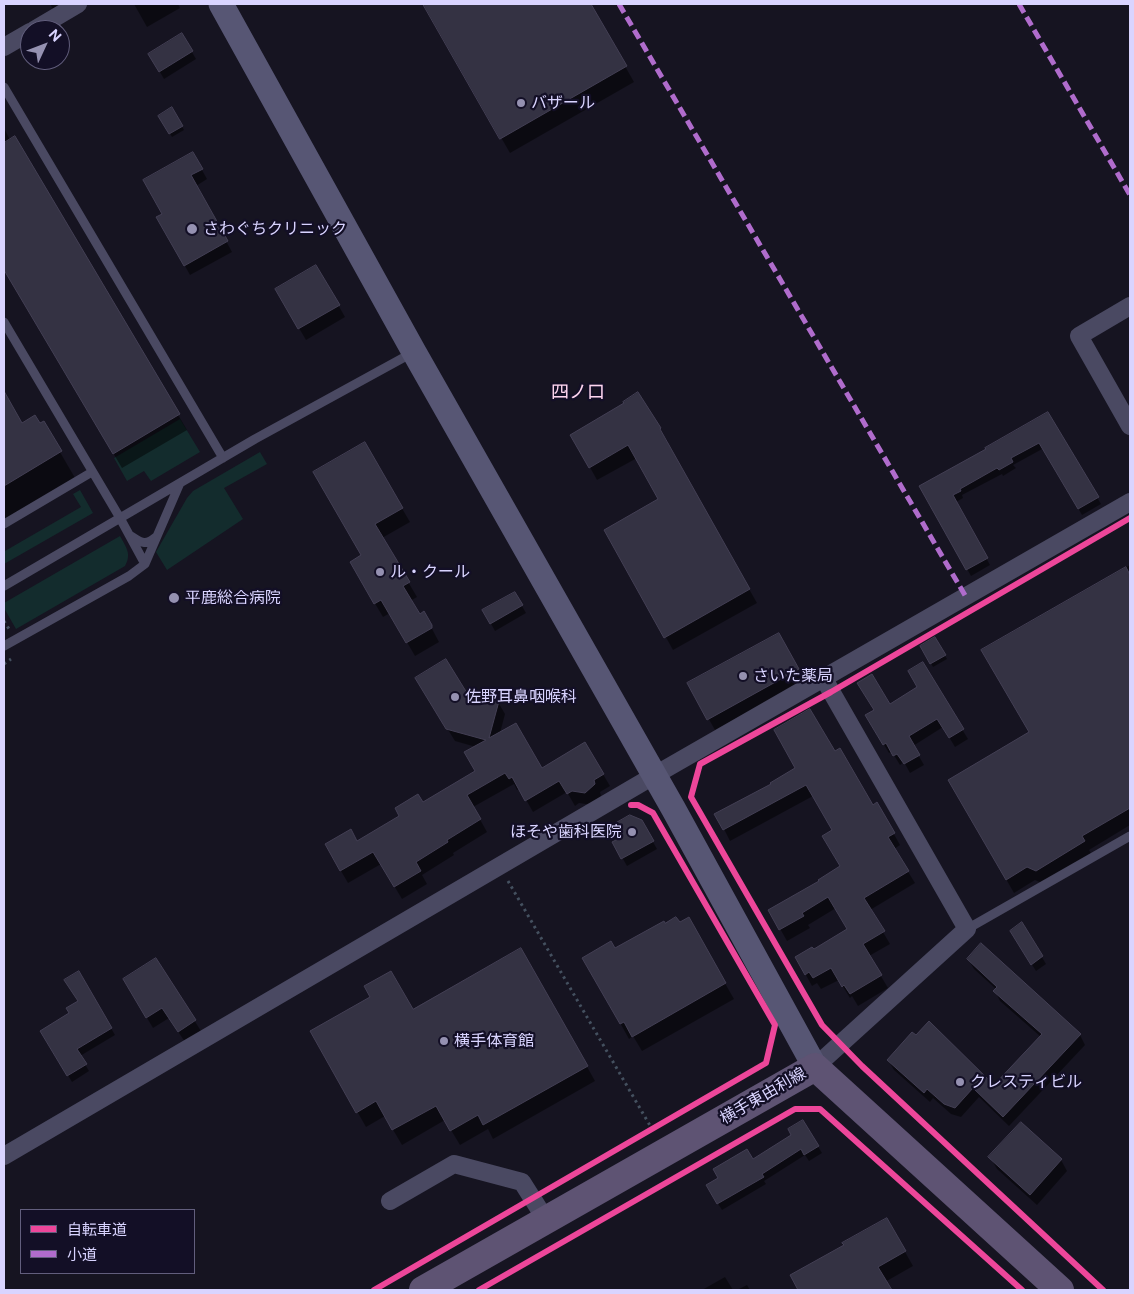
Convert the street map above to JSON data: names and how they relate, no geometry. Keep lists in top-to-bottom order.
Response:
{
  "streets": {
    "main road": ["横手東由利線"]
  },
  "districts": ["四ノ口"],
  "places": [
    "バザール",
    "さわぐちクリニック",
    "ル・クール",
    "平鹿総合病院",
    "さいた薬局",
    "佐野耳鼻咽喉科",
    "ほそや歯科医院",
    "横手体育館",
    "クレスティビル"
  ],
  "legend": ["自転車道", "小道"],
  "north": "top right"
}
